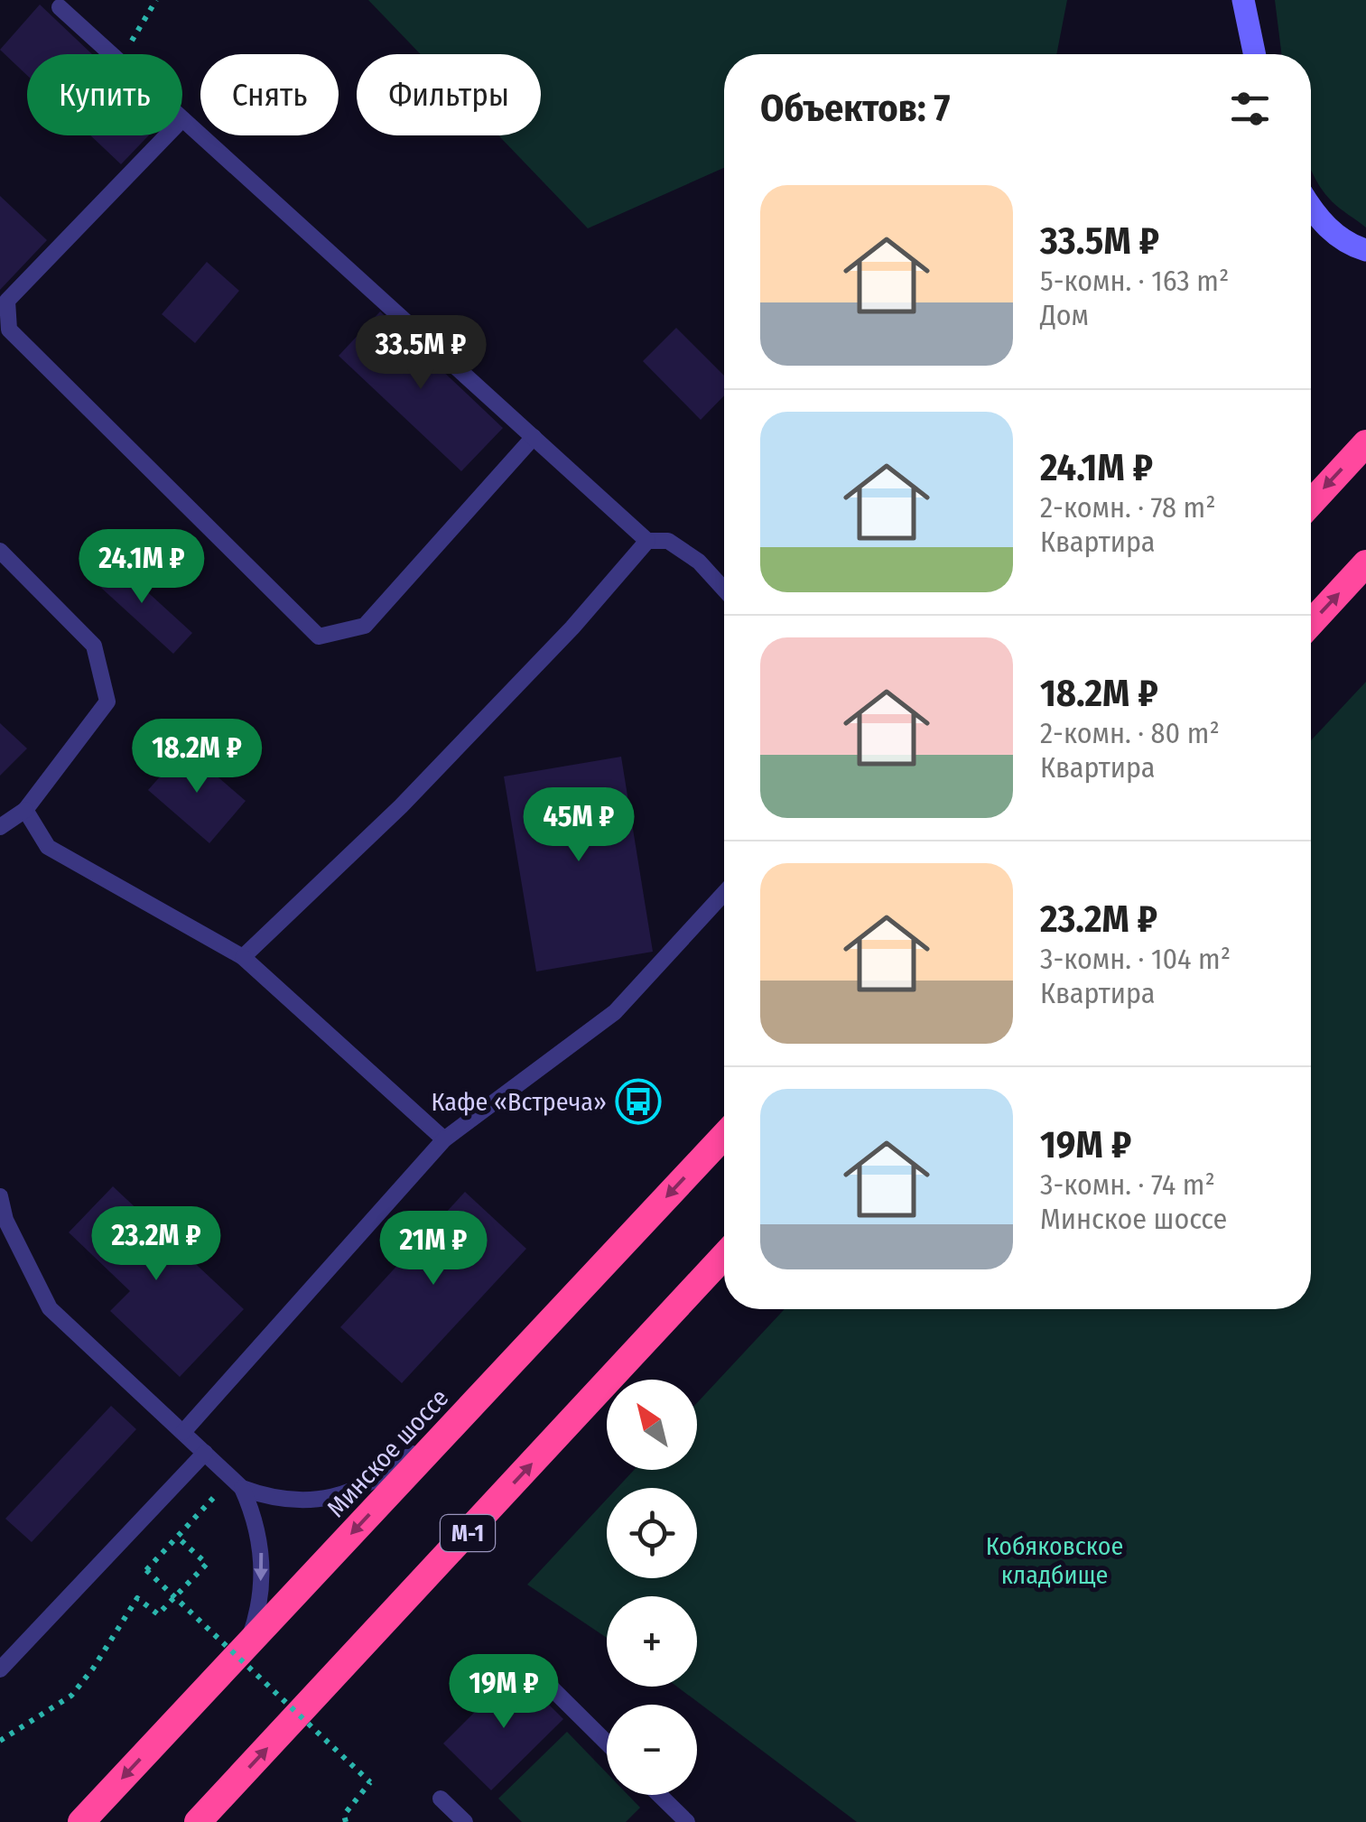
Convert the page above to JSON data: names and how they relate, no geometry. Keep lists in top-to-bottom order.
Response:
{
  "streets": {
    "highway": ["Минское шоссе", "М-1"]
  },
  "parks": ["Кобяковское кладбище"],
  "places": {
    "bus stop": ["Кафе «Встреча»"]
  },
  "north": "top left",
  "page": {
    "chip": ["Купить", "Снять", "Фильтры"],
    "heading": "Объектов: 7",
    "list": [
      {
        "name": "33.5M ₽",
        "note": "5-комн. · 163 m² · Дом"
      },
      {
        "name": "24.1M ₽",
        "note": "2-комн. · 78 m² · Квартира"
      },
      {
        "name": "18.2M ₽",
        "note": "2-комн. · 80 m² · Квартира"
      },
      {
        "name": "23.2M ₽",
        "note": "3-комн. · 104 m² · Квартира"
      },
      {
        "name": "19M ₽",
        "note": "3-комн. · 74 m² · Минское шоссе"
      }
    ],
    "price": [
      "33.5M ₽",
      "24.1M ₽",
      "18.2M ₽",
      "45M ₽",
      "23.2M ₽",
      "21M ₽",
      "19M ₽"
    ],
    "map_buttons": ["+", "−"]
  }
}
